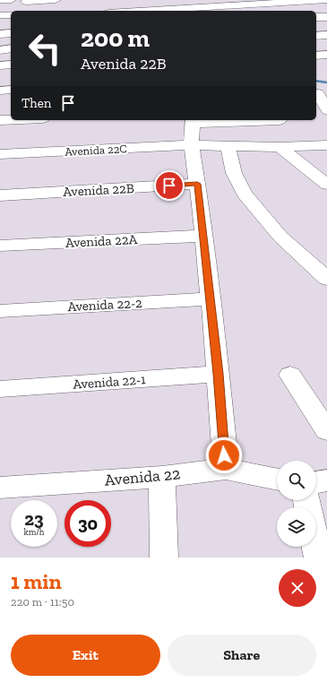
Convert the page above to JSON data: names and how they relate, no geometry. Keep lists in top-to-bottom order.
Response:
{
  "streets": {
    "street": [
      "Avenida 22C",
      "Avenida 22B",
      "Avenida 22A",
      "Avenida 22-2",
      "Avenida 22-1",
      "Avenida 22"
    ]
  },
  "page": {
    "turn": ["200 m", "Avenida 22B"],
    "then": "Then",
    "speed": "23 km/h",
    "limit": "30",
    "heading": ["1 min", "220 m · 11:50"],
    "buttons": ["Exit", "Share"]
  }
}
